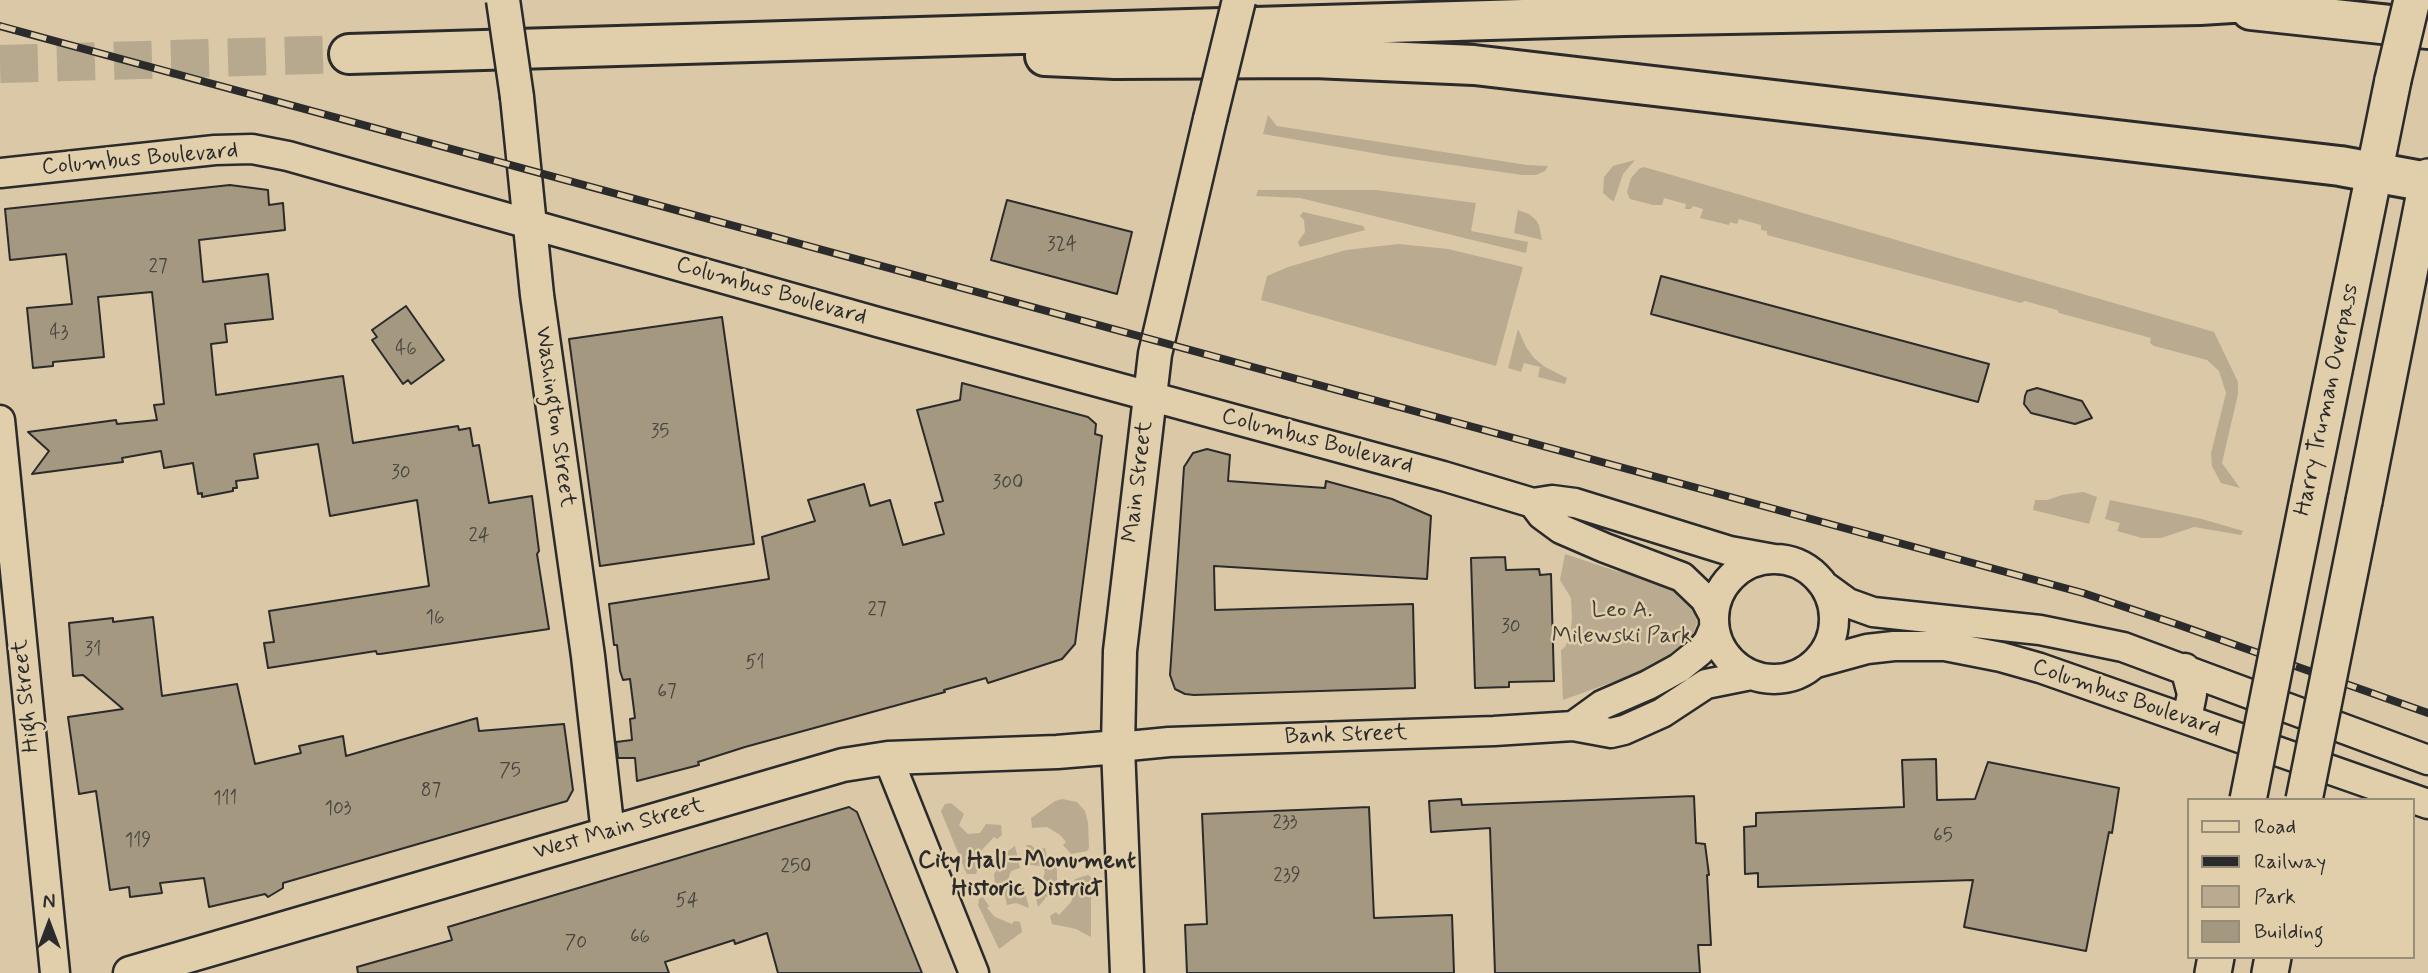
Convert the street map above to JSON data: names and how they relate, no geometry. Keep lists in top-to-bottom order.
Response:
{
  "streets": {
    "main road": [
      "Harry Truman Overpass",
      "Washington Street",
      "Main Street",
      "West Main Street"
    ],
    "street": ["Columbus Boulevard", "High Street", "Bank Street"]
  },
  "crossings": [
    ["Columbus Boulevard", "Washington Street"],
    ["Columbus Boulevard", "Main Street"],
    ["Columbus Boulevard", "Bank Street"],
    ["Washington Street", "West Main Street"],
    ["Main Street", "Bank Street"],
    ["Main Street", "West Main Street"],
    ["Bank Street", "West Main Street"]
  ],
  "districts": ["City Hall–Monument Historic District"],
  "parks": ["Leo A. Milewski Park"],
  "house_numbers": [
    "324",
    "27",
    "43",
    "46",
    "35",
    "30",
    "300",
    "24",
    "27",
    "16",
    "30",
    "31",
    "51",
    "67",
    "75",
    "87",
    "111",
    "103",
    "233",
    "65",
    "119",
    "250",
    "239",
    "54",
    "66",
    "70"
  ],
  "legend": [
    "Road",
    "Railway",
    "Park",
    "Building"
  ],
  "north": "top"
}
